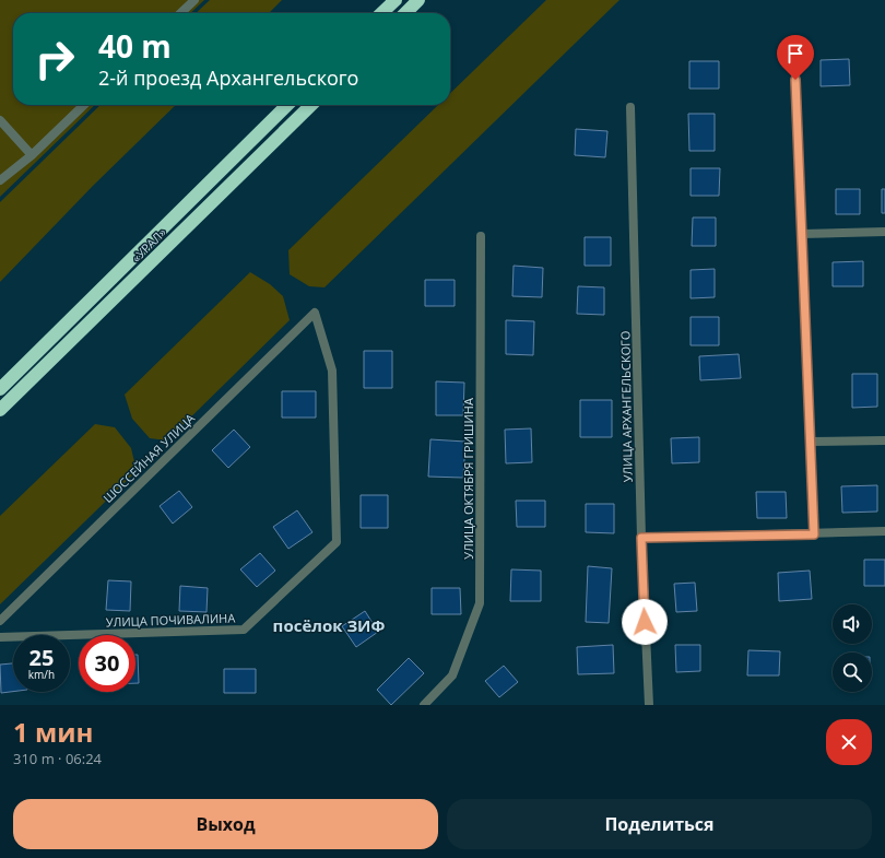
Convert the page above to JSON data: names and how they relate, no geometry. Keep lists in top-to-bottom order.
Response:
{
  "streets": {
    "highway": ["«УРАЛ»"],
    "street": [
      "УЛИЦА АРХАНГЕЛЬСКОГО",
      "ШОССЕЙНАЯ УЛИЦА",
      "УЛИЦА ОКТЯБРЯ ГРИШИНА",
      "УЛИЦА ПОЧИВАЛИНА"
    ]
  },
  "crossings": [
    ["ШОССЕЙНАЯ УЛИЦА", "УЛИЦА ПОЧИВАЛИНА"]
  ],
  "districts": ["посёлок ЗИФ"],
  "page": {
    "turn": ["40 m", "2-й проезд Архангельского"],
    "speed": "25 km/h",
    "limit": "30",
    "heading": ["1 мин", "310 m · 06:24"],
    "buttons": ["Выход", "Поделиться"]
  }
}
